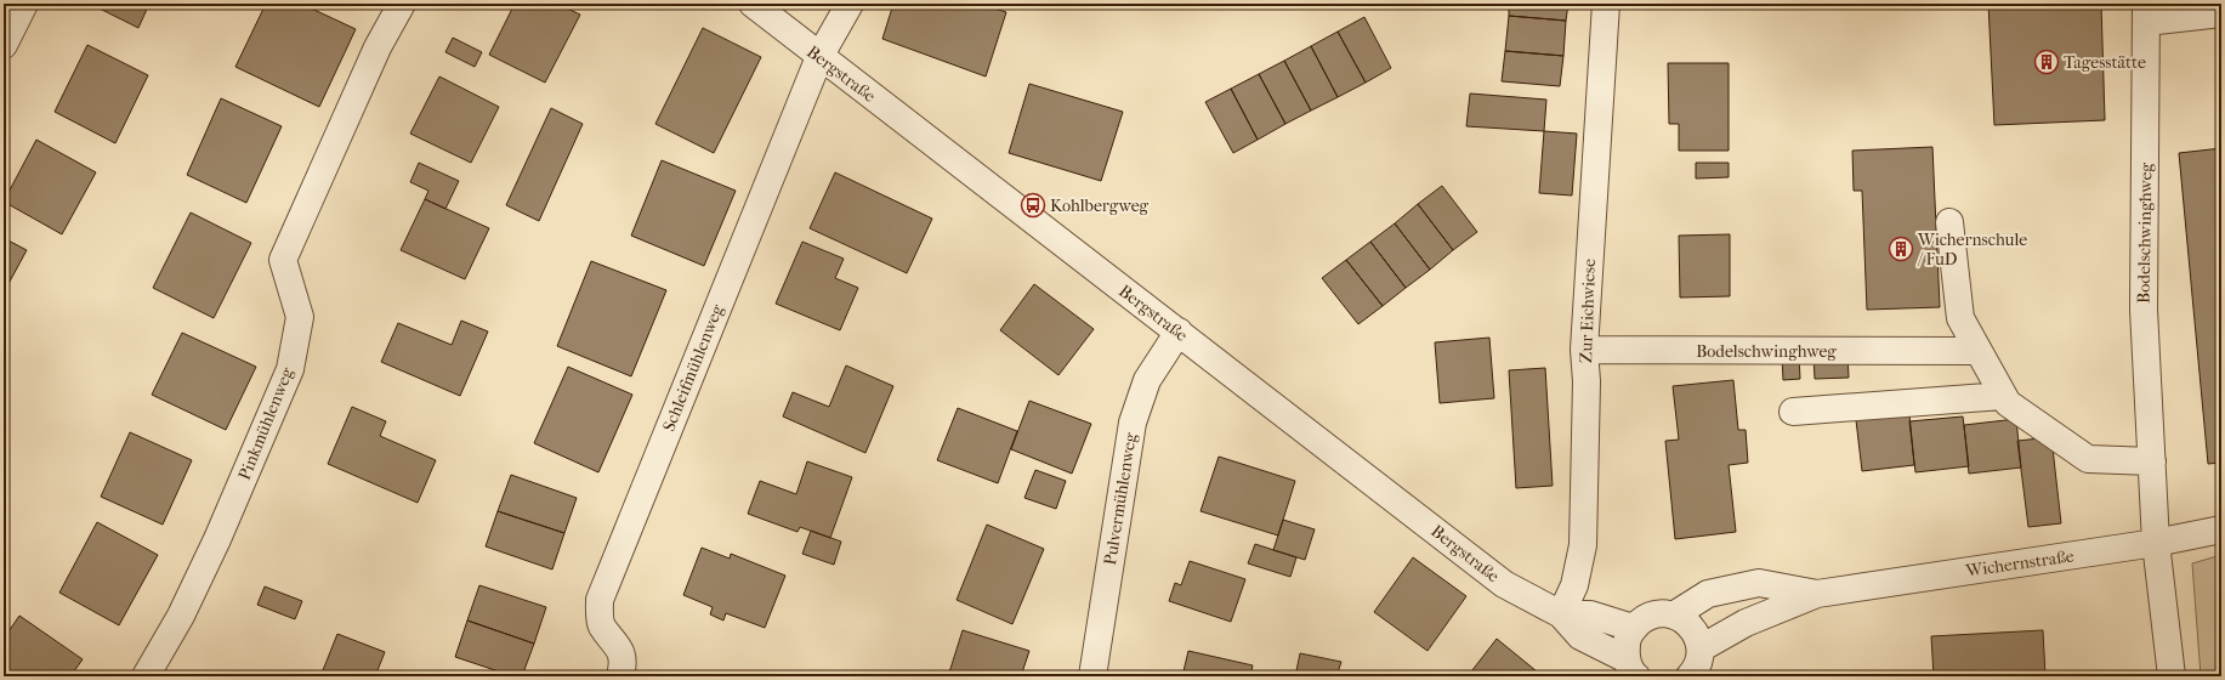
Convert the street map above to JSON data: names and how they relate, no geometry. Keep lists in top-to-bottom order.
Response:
{
  "streets": {
    "street": [
      "Bergstraße",
      "Bodelschwinghweg",
      "Zur Eichwiese",
      "Schleifmühlenweg",
      "Pinkmühlenweg",
      "Pulvermühlenweg",
      "Wichernstraße"
    ]
  },
  "crossings": [
    ["Bergstraße", "Zur Eichwiese"],
    ["Bergstraße", "Schleifmühlenweg"],
    ["Bergstraße", "Pulvermühlenweg"],
    ["Bodelschwinghweg", "Zur Eichwiese"],
    ["Bodelschwinghweg", "Wichernstraße"]
  ],
  "places": {
    "building": ["Tagesstätte", "Wichernschule / FuD"],
    "bus stop": ["Kohlbergweg"]
  }
}
